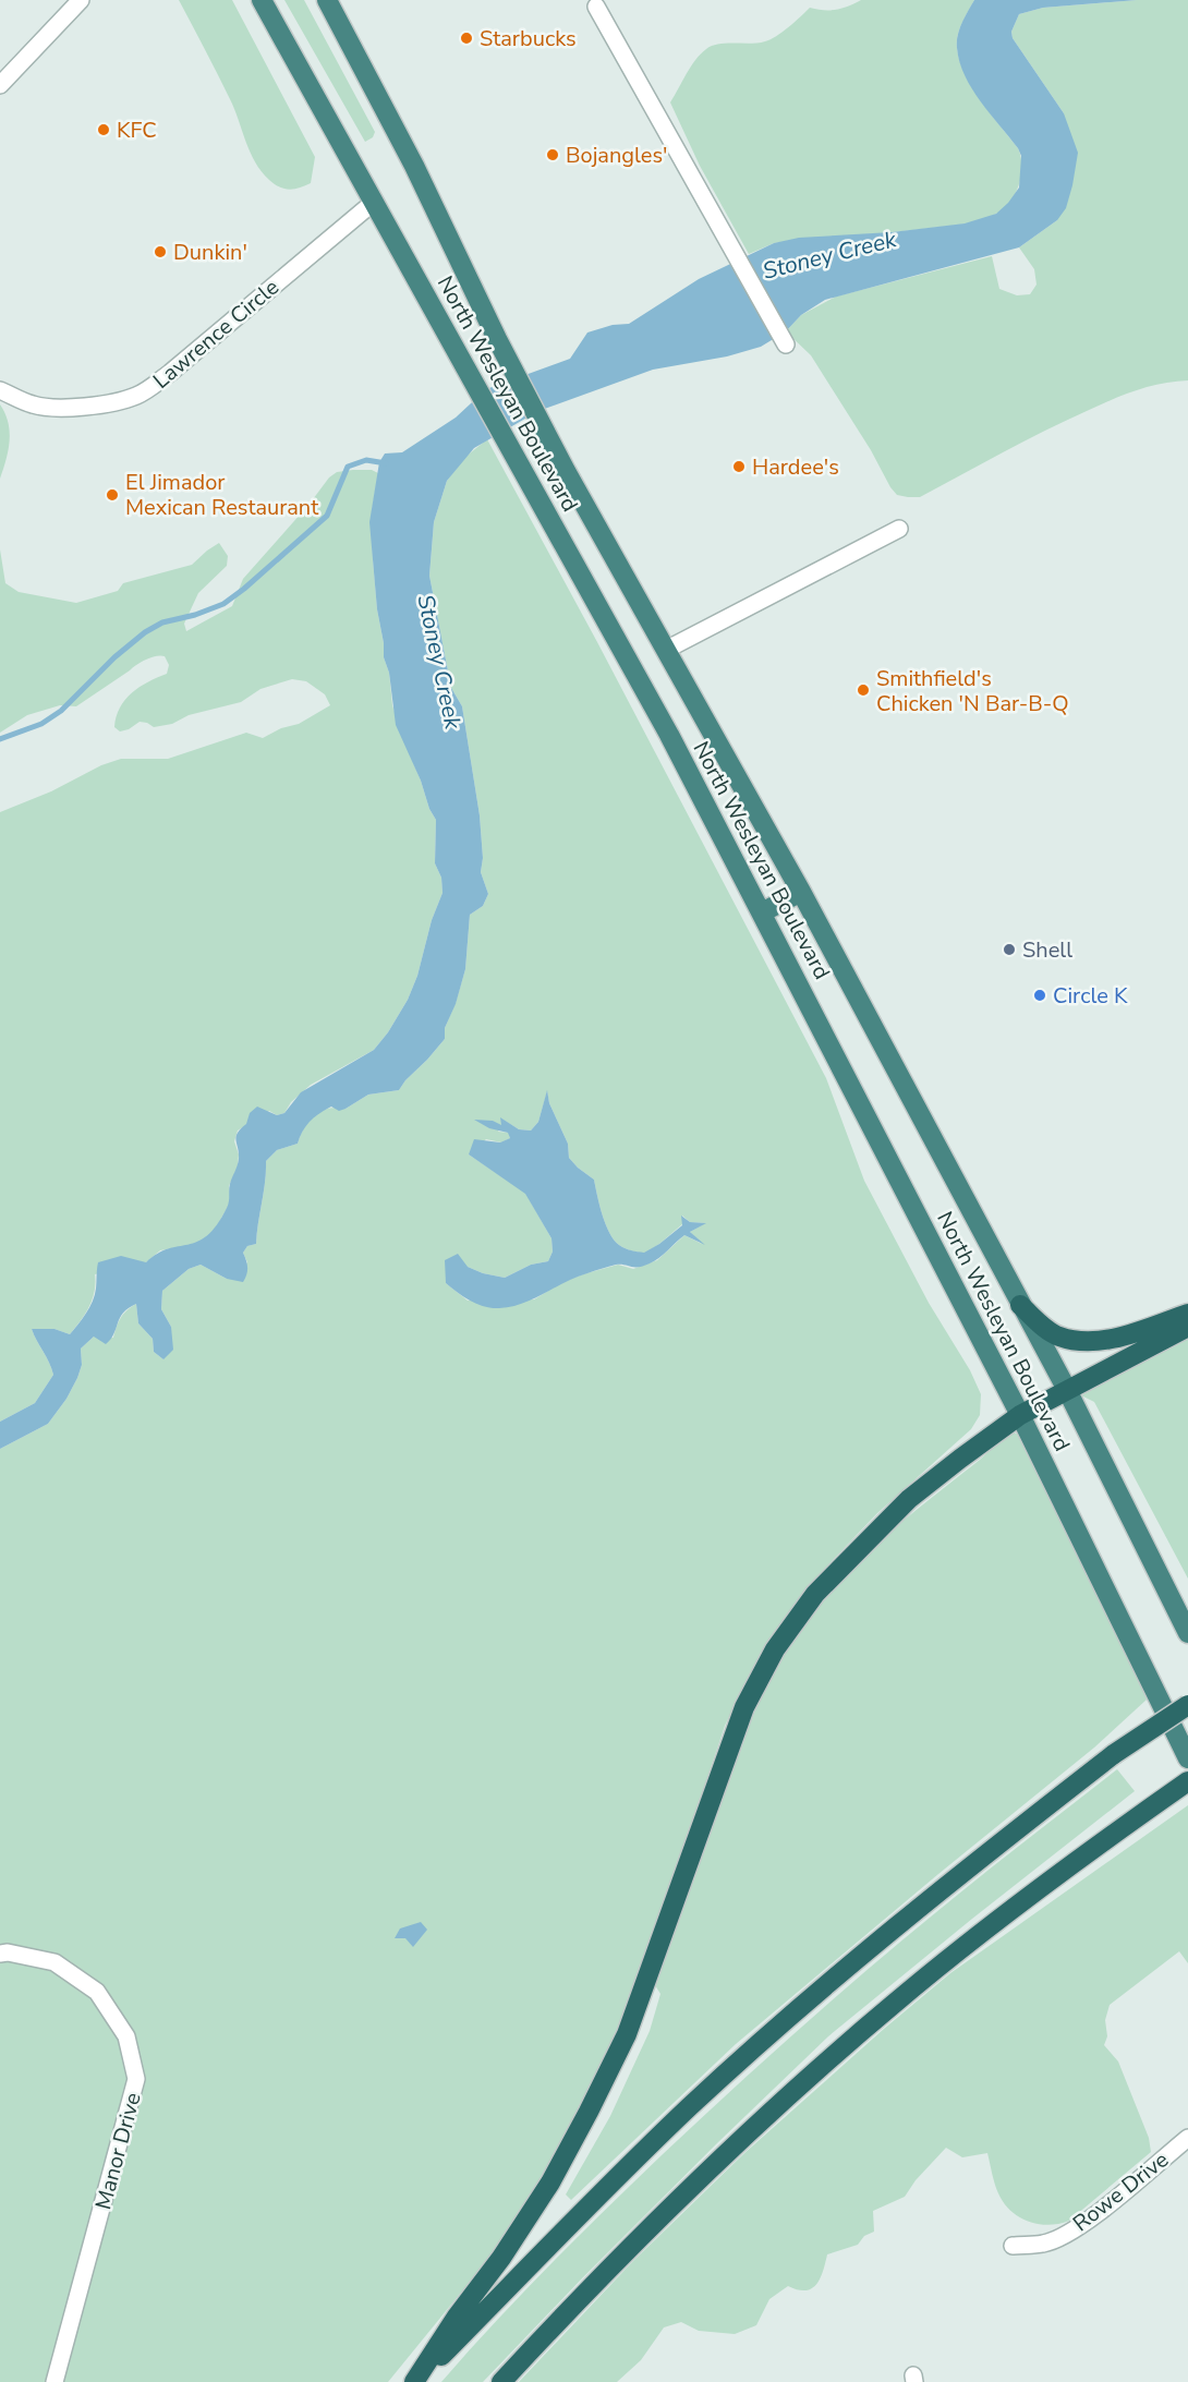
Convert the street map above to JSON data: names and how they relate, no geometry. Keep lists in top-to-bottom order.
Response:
{
  "streets": {
    "highway": ["North Wesleyan Boulevard"],
    "street": ["Lawrence Circle", "Manor Drive", "Rowe Drive"]
  },
  "crossings": [
    ["Lawrence Circle", "North Wesleyan Boulevard"]
  ],
  "water": ["Stoney Creek"],
  "places": [
    "Starbucks",
    "KFC",
    "Bojangles'",
    "Dunkin'",
    "Hardee's",
    "El Jimador Mexican Restaurant",
    "Smithfield's Chicken 'N Bar-B-Q",
    "Shell",
    "Circle K"
  ]
}
